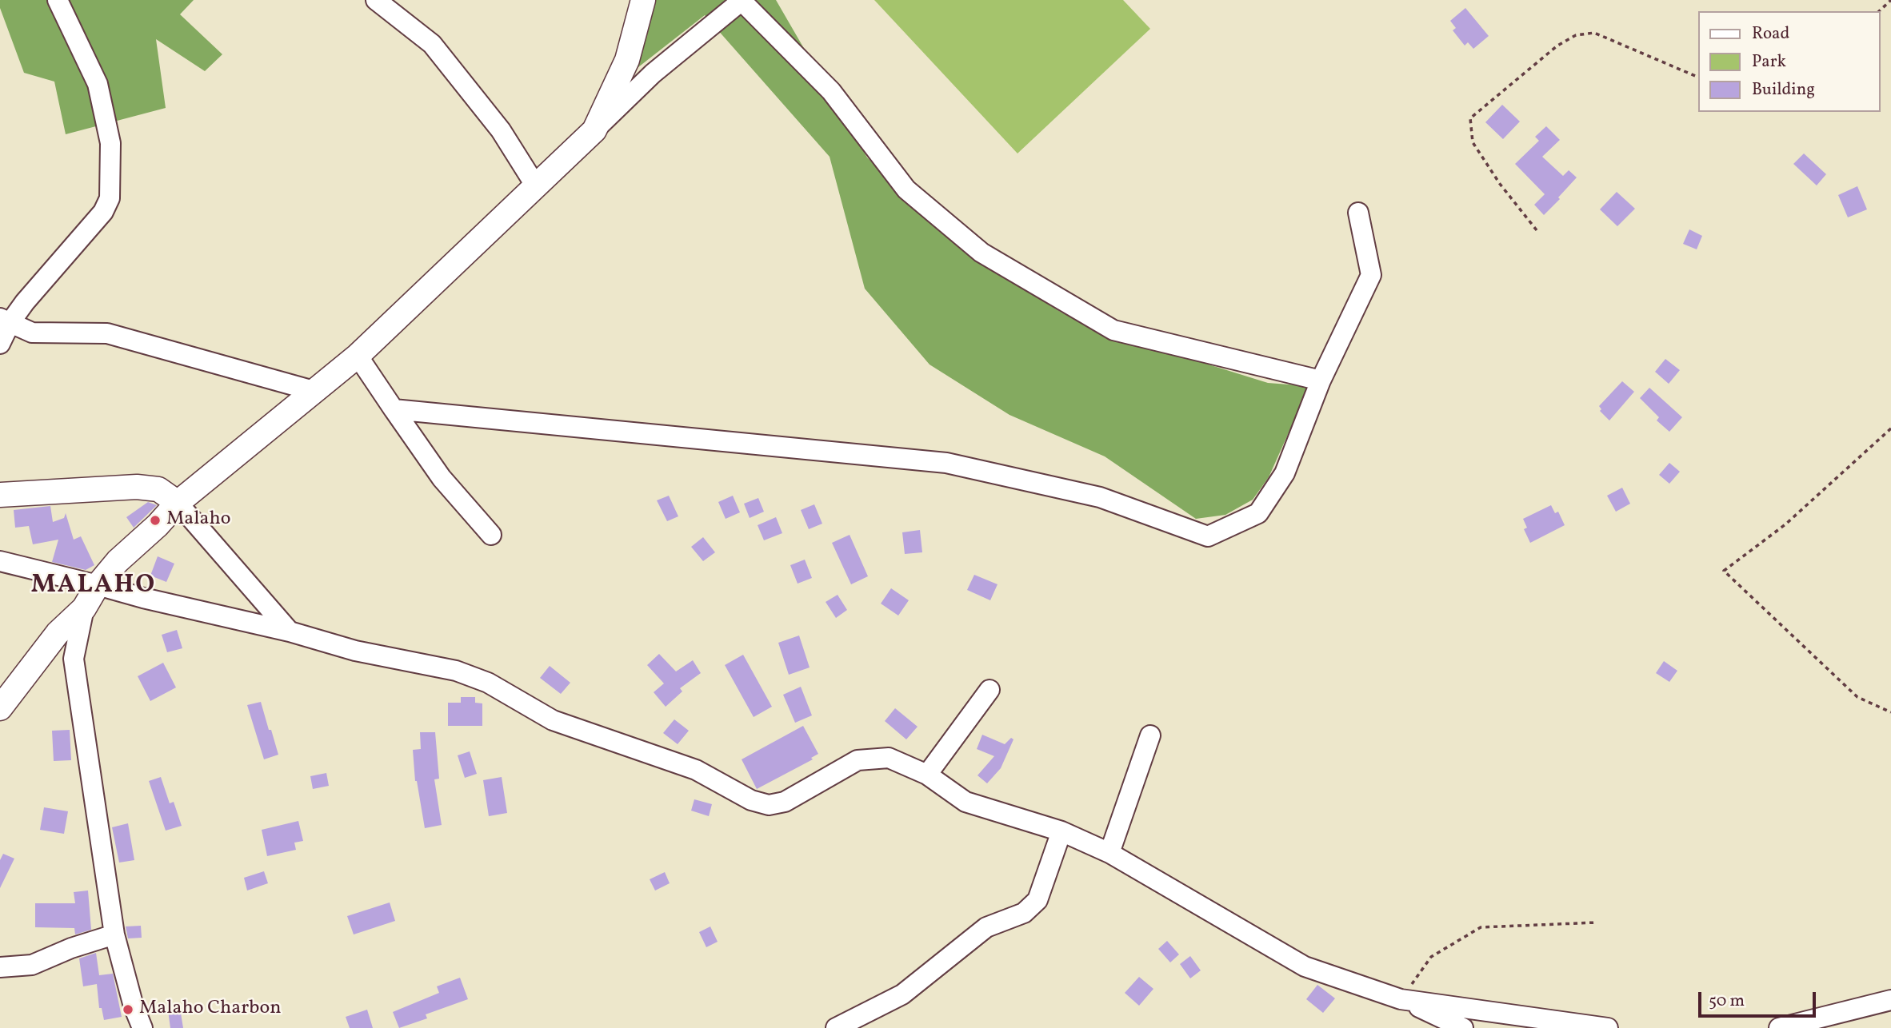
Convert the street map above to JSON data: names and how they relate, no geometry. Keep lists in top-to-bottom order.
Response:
{
  "districts": ["MALAHO"],
  "places": ["Malaho", "Malaho Charbon"],
  "legend": ["Road", "Park", "Building"],
  "scale_bar": "50 m"
}
